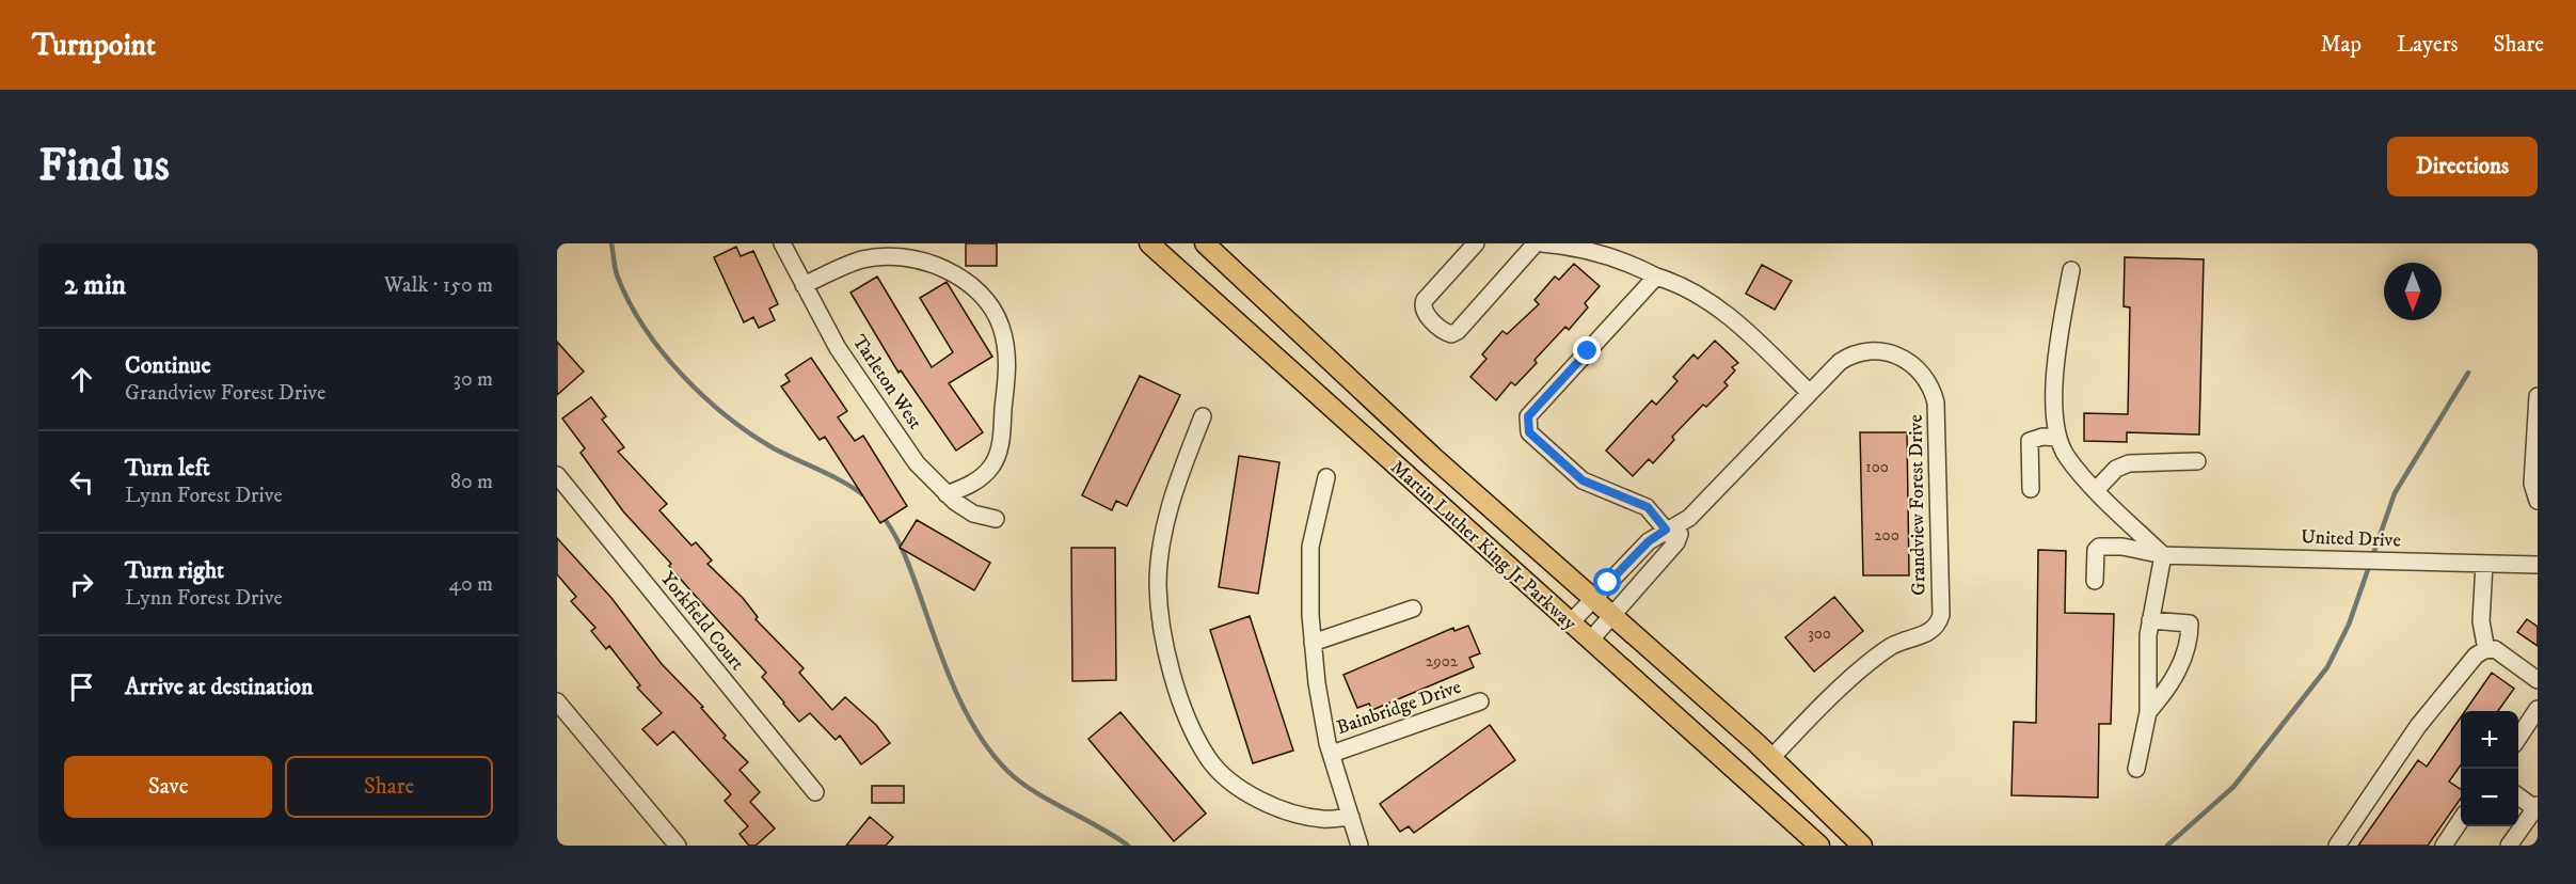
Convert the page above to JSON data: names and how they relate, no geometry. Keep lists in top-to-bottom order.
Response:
{
  "streets": {
    "main road": ["Martin Luther King Jr Parkway"],
    "street": [
      "Tarleton West",
      "Grandview Forest Drive",
      "United Drive",
      "Yorkfield Court",
      "Bainbridge Drive"
    ]
  },
  "crossings": [
    ["Grandview Forest Drive", "Martin Luther King Jr Parkway"]
  ],
  "house_numbers": [
    "100",
    "200",
    "300",
    "2902"
  ],
  "north": "bottom",
  "page": {
    "header": "Turnpoint",
    "nav": ["Map", "Layers", "Share"],
    "buttons": [
      "Directions",
      ["Save", "Share"]
    ],
    "title": "Find us",
    "heading": ["2 min", "Walk · 150 m"],
    "list": [
      ["Continue", "Grandview Forest Drive", "30 m"],
      ["Turn left", "Lynn Forest Drive", "80 m"],
      ["Turn right", "Lynn Forest Drive", "40 m"],
      "Arrive at destination"
    ],
    "map_buttons": ["+", "−"]
  }
}
